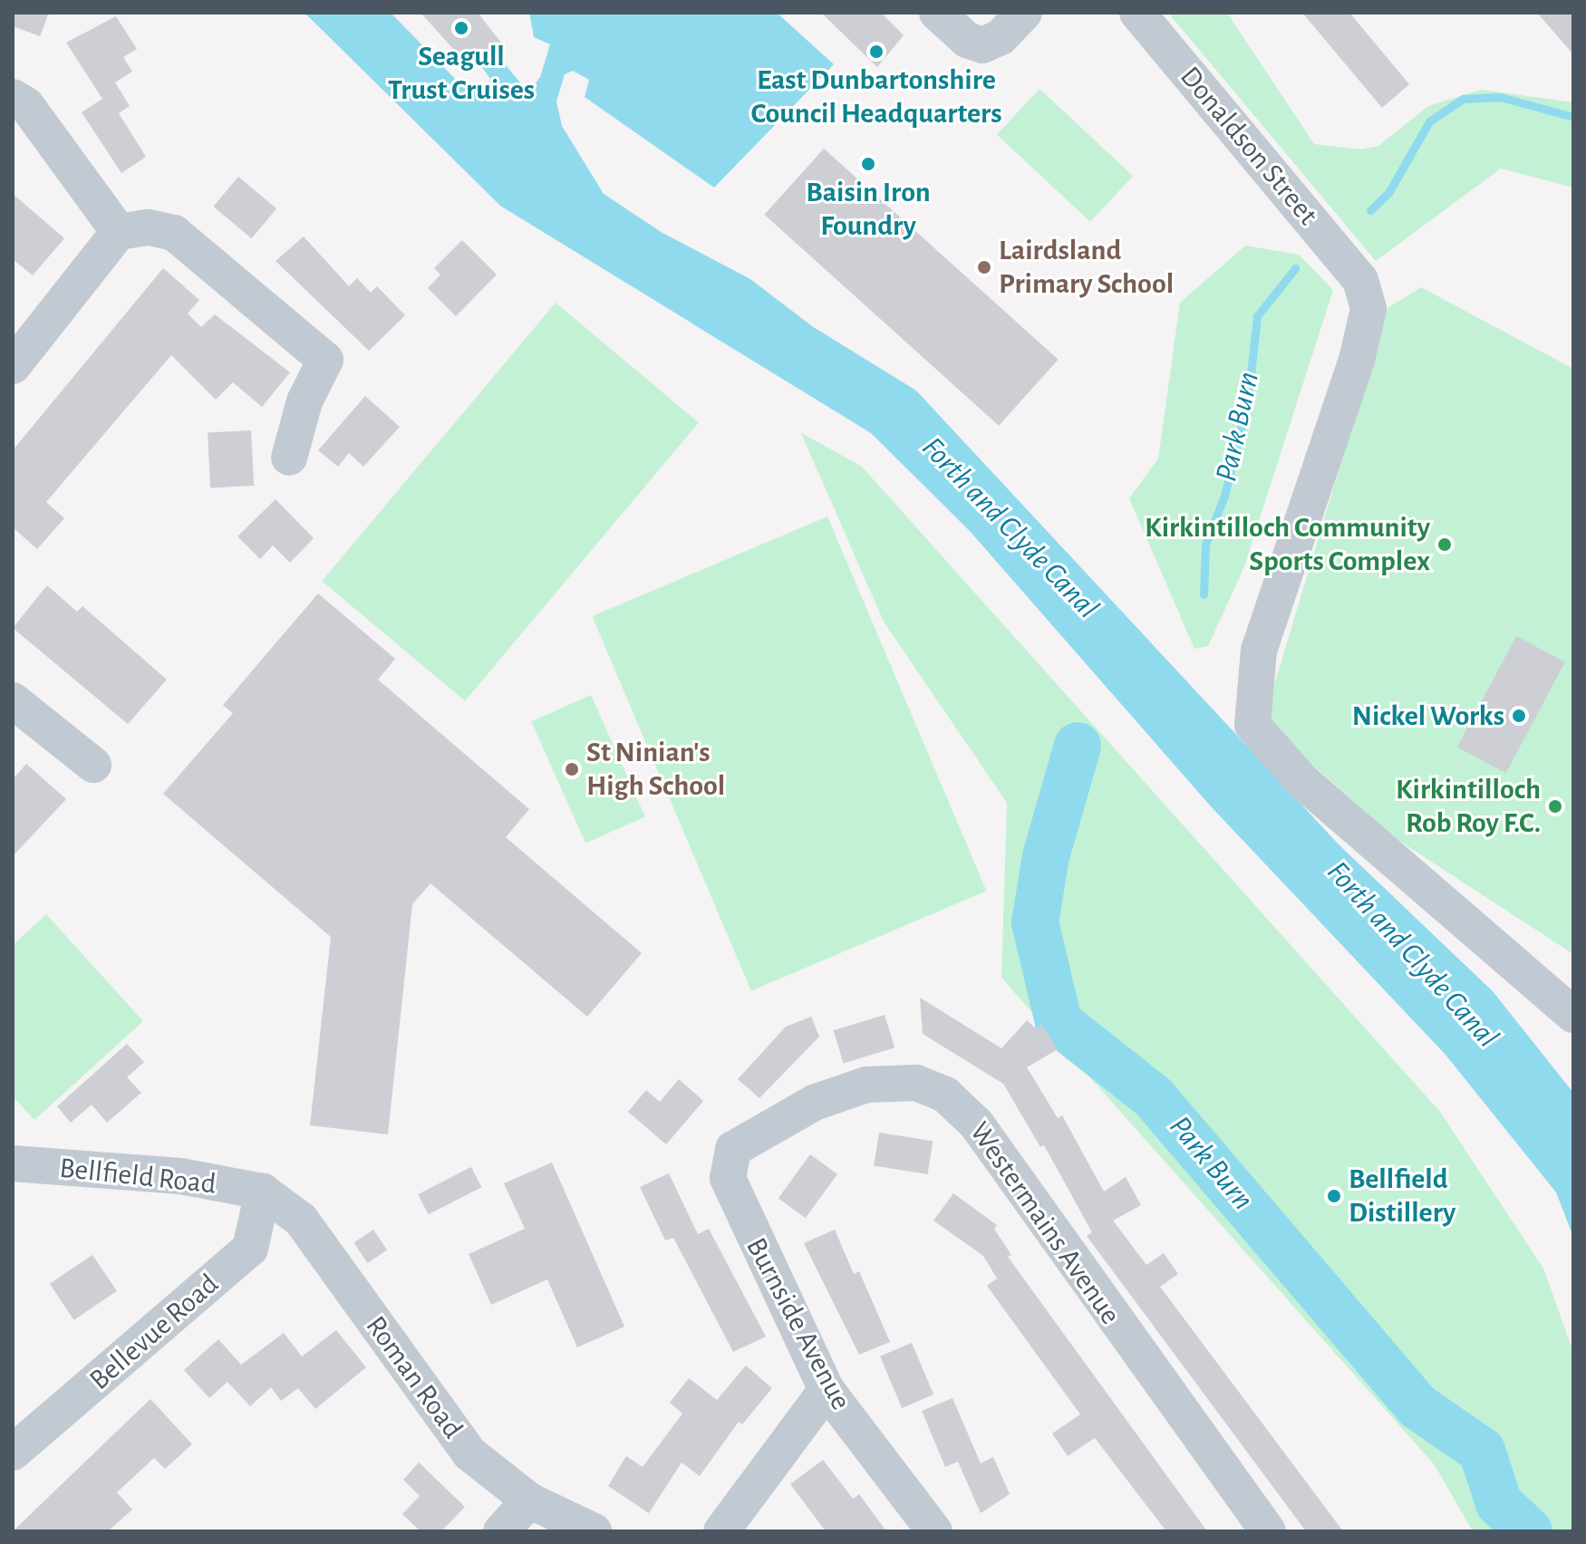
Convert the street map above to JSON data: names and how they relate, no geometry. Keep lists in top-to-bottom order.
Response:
{
  "streets": {
    "street": [
      "Donaldson Street",
      "Bellfield Road",
      "Westermains Avenue",
      "Burnside Avenue",
      "Bellevue Road",
      "Roman Road"
    ]
  },
  "crossings": [
    ["Bellfield Road", "Bellevue Road"],
    ["Bellfield Road", "Roman Road"],
    ["Westermains Avenue", "Burnside Avenue"],
    ["Bellevue Road", "Roman Road"]
  ],
  "water": ["Park Burn", "Forth and Clyde Canal"],
  "places": [
    "Seagull Trust Cruises",
    "East Dunbartonshire Council Headquarters",
    "Baisin Iron Foundry",
    "Lairdsland Primary School",
    "Kirkintilloch Community Sports Complex",
    "Nickel Works",
    "St Ninian's High School",
    "Kirkintilloch Rob Roy F.C.",
    "Bellfield Distillery"
  ]
}
